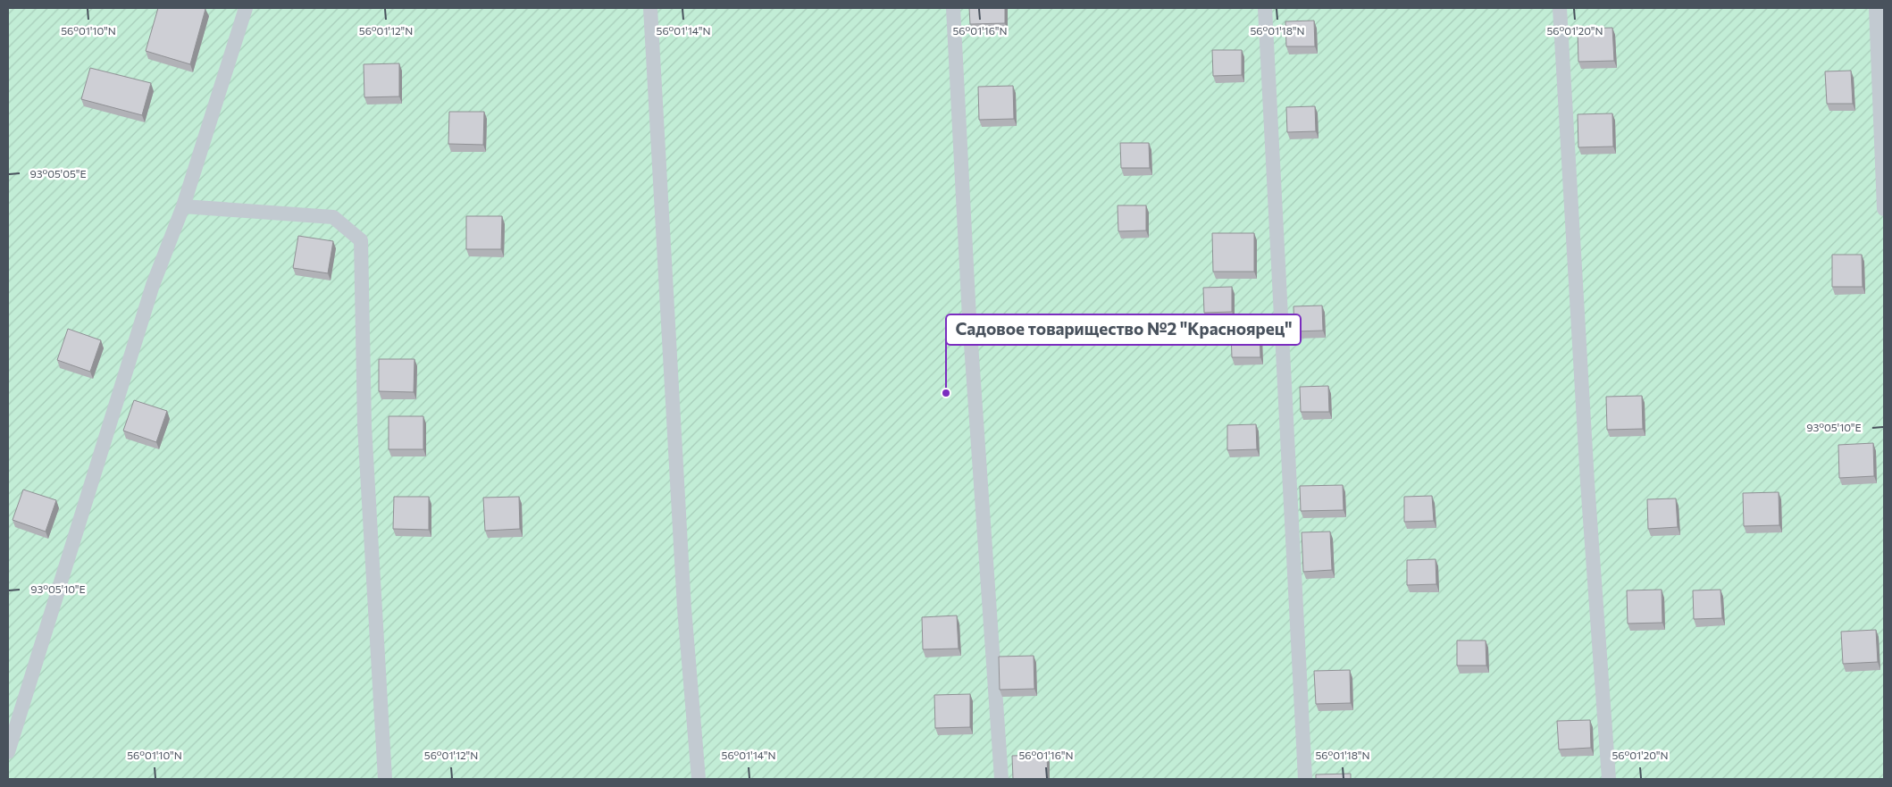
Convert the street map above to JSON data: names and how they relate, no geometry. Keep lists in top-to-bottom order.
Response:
{
  "places": ["Садовое товарищество №2 \"Красноярец\""],
  "coordinates": [
    "56°01'10\"N",
    "56°01'12\"N",
    "56°01'14\"N",
    "56°01'16\"N",
    "56°01'18\"N",
    "56°01'20\"N",
    "93°05'05\"E",
    "93°05'10\"E"
  ]
}
